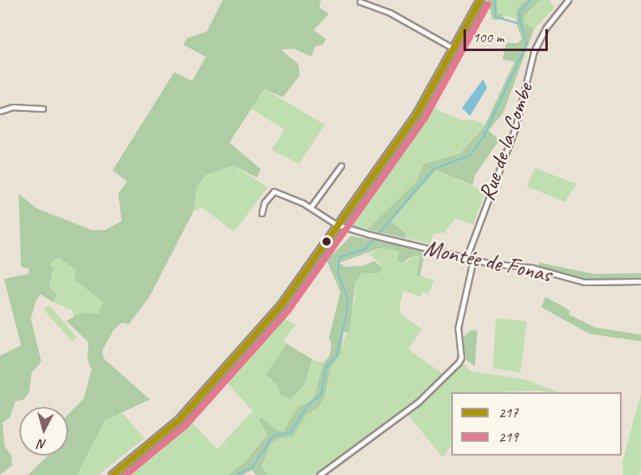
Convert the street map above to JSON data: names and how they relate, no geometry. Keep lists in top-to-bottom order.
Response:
{
  "streets": {
    "street": ["Rue de la Combe", "Montée de Fonas"]
  },
  "crossings": [
    ["Rue de la Combe", "Montée de Fonas"]
  ],
  "lines": ["transit line 217", "transit line 219"],
  "legend": ["217", "219"],
  "scale_bar": "100 m",
  "north": "bottom"
}
